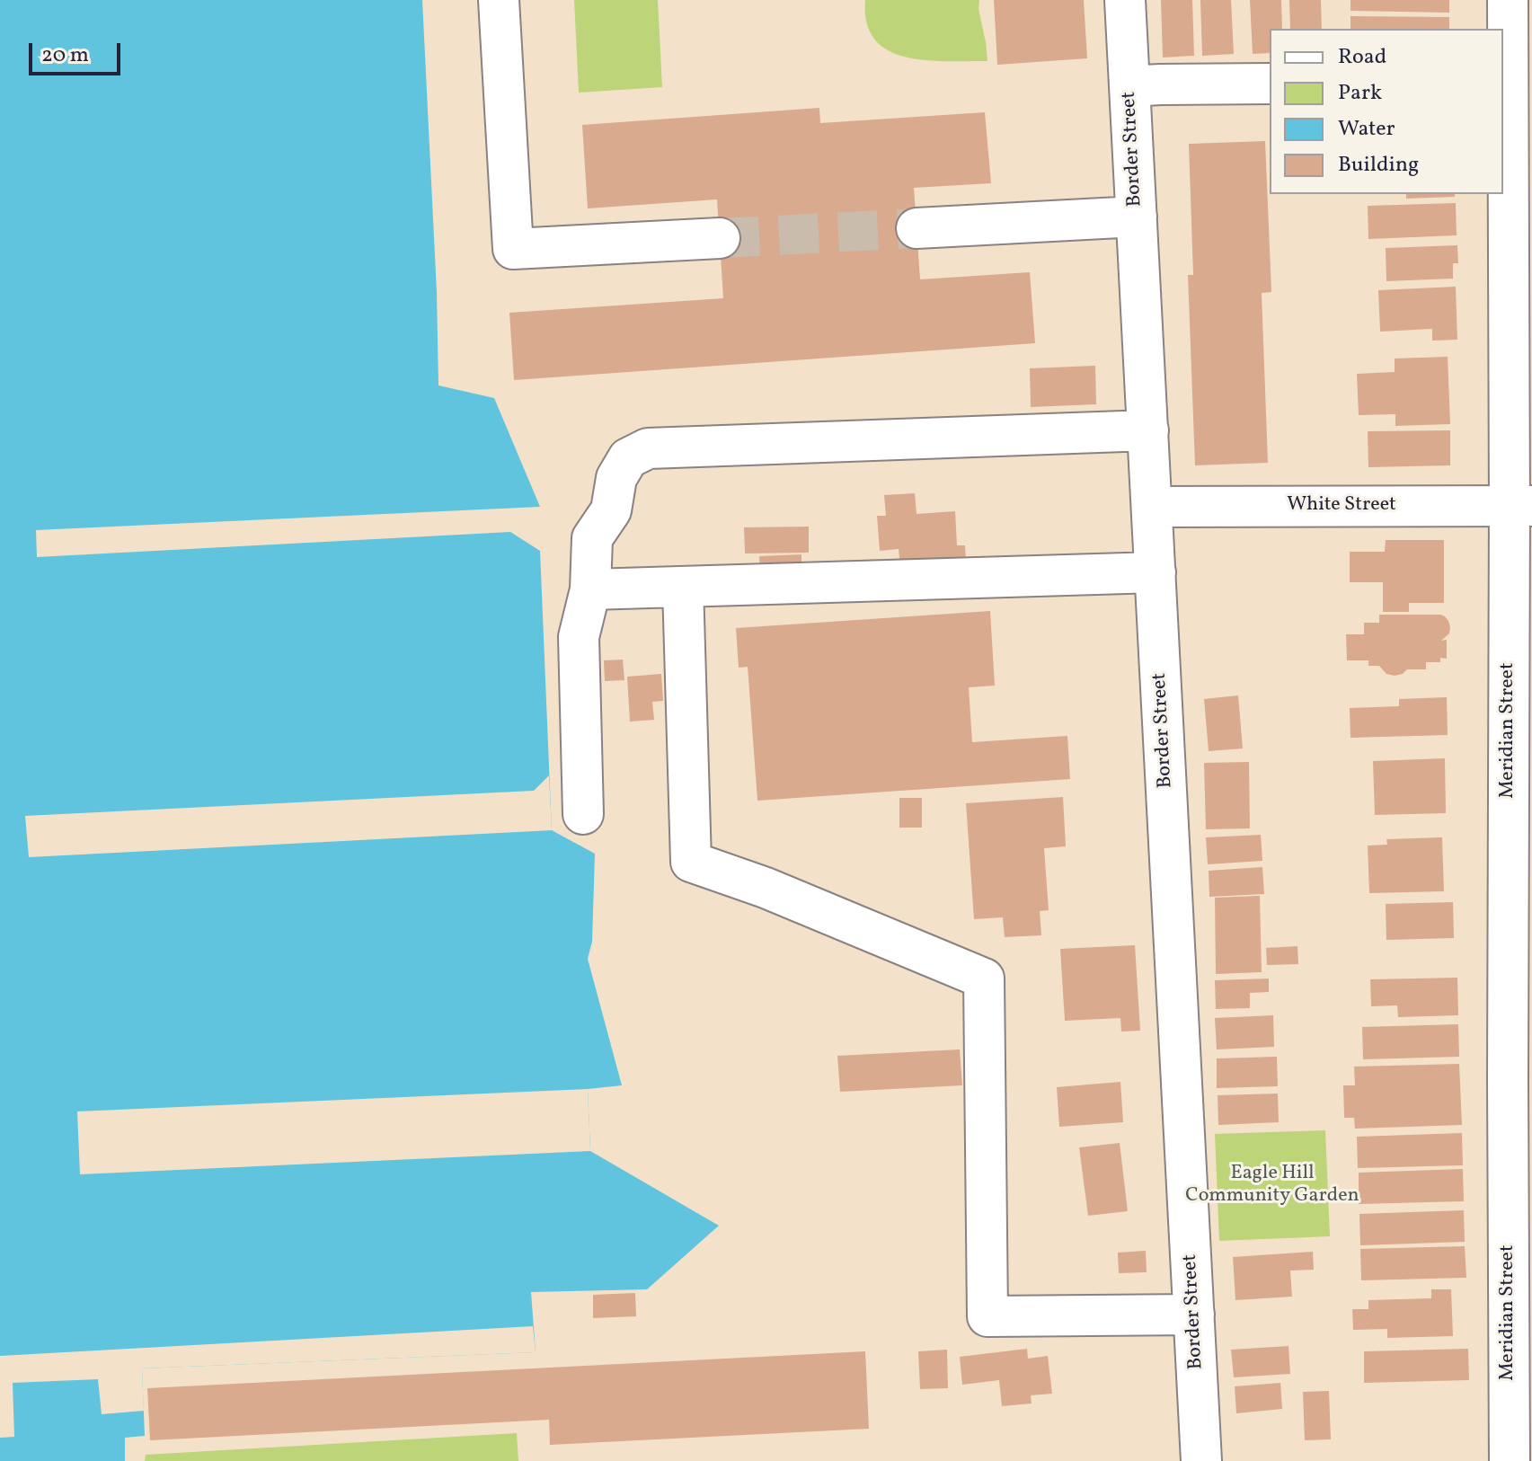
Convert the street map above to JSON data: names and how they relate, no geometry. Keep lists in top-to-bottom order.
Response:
{
  "streets": {
    "street": ["Border Street", "White Street", "Meridian Street"]
  },
  "crossings": [
    ["Border Street", "White Street"],
    ["White Street", "Meridian Street"]
  ],
  "parks": ["Eagle Hill Community Garden"],
  "legend": [
    "Road",
    "Park",
    "Water",
    "Building"
  ],
  "scale_bar": "20 m"
}
